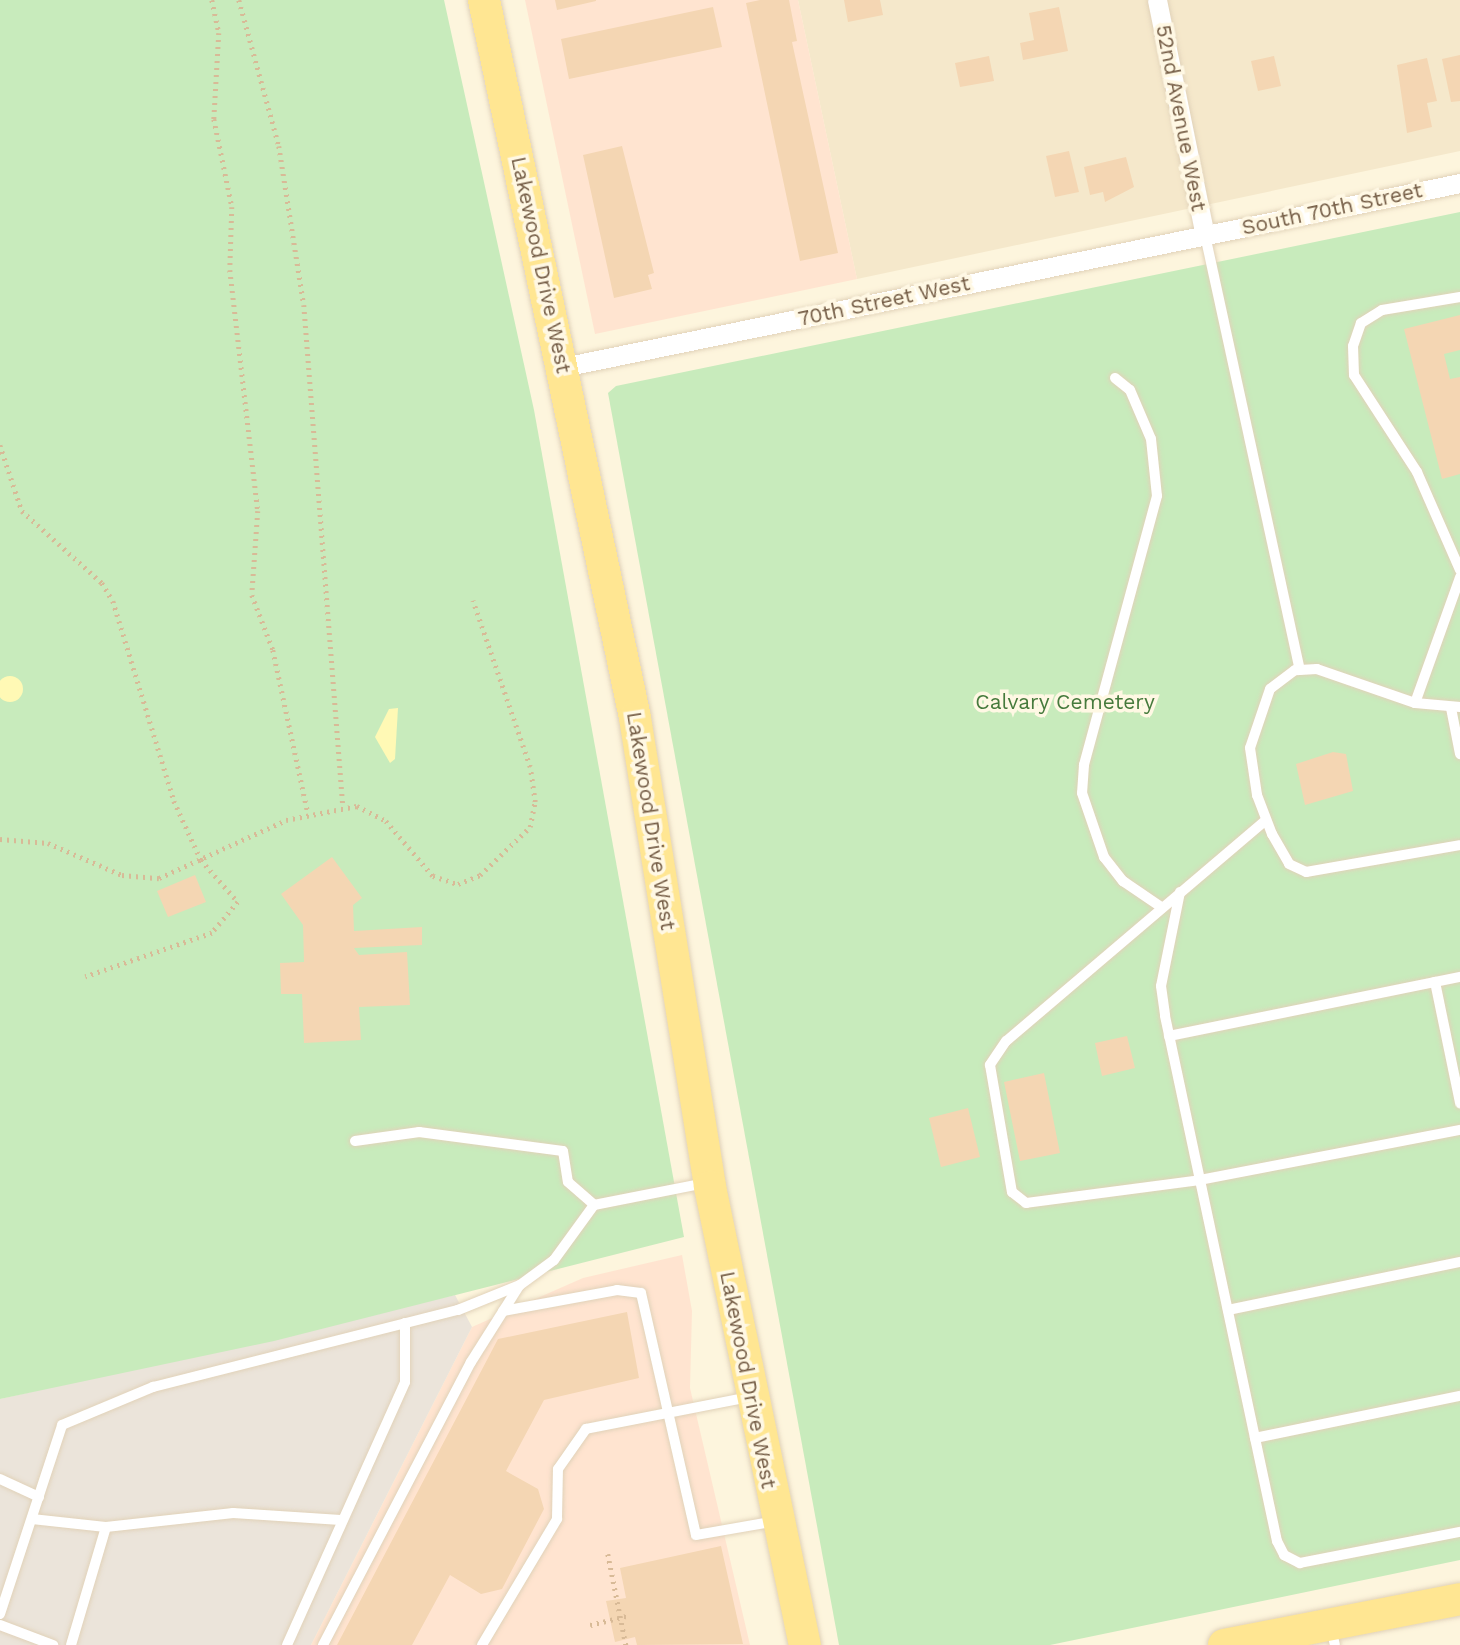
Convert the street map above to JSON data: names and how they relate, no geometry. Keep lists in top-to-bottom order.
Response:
{
  "streets": {
    "main road": ["Lakewood Drive West"],
    "street": ["52nd Avenue West", "South 70th Street", "70th Street West"]
  },
  "crossings": [
    ["52nd Avenue West", "South 70th Street"],
    ["52nd Avenue West", "70th Street West"],
    ["South 70th Street", "70th Street West"],
    ["Lakewood Drive West", "70th Street West"]
  ],
  "parks": ["Calvary Cemetery"]
}
